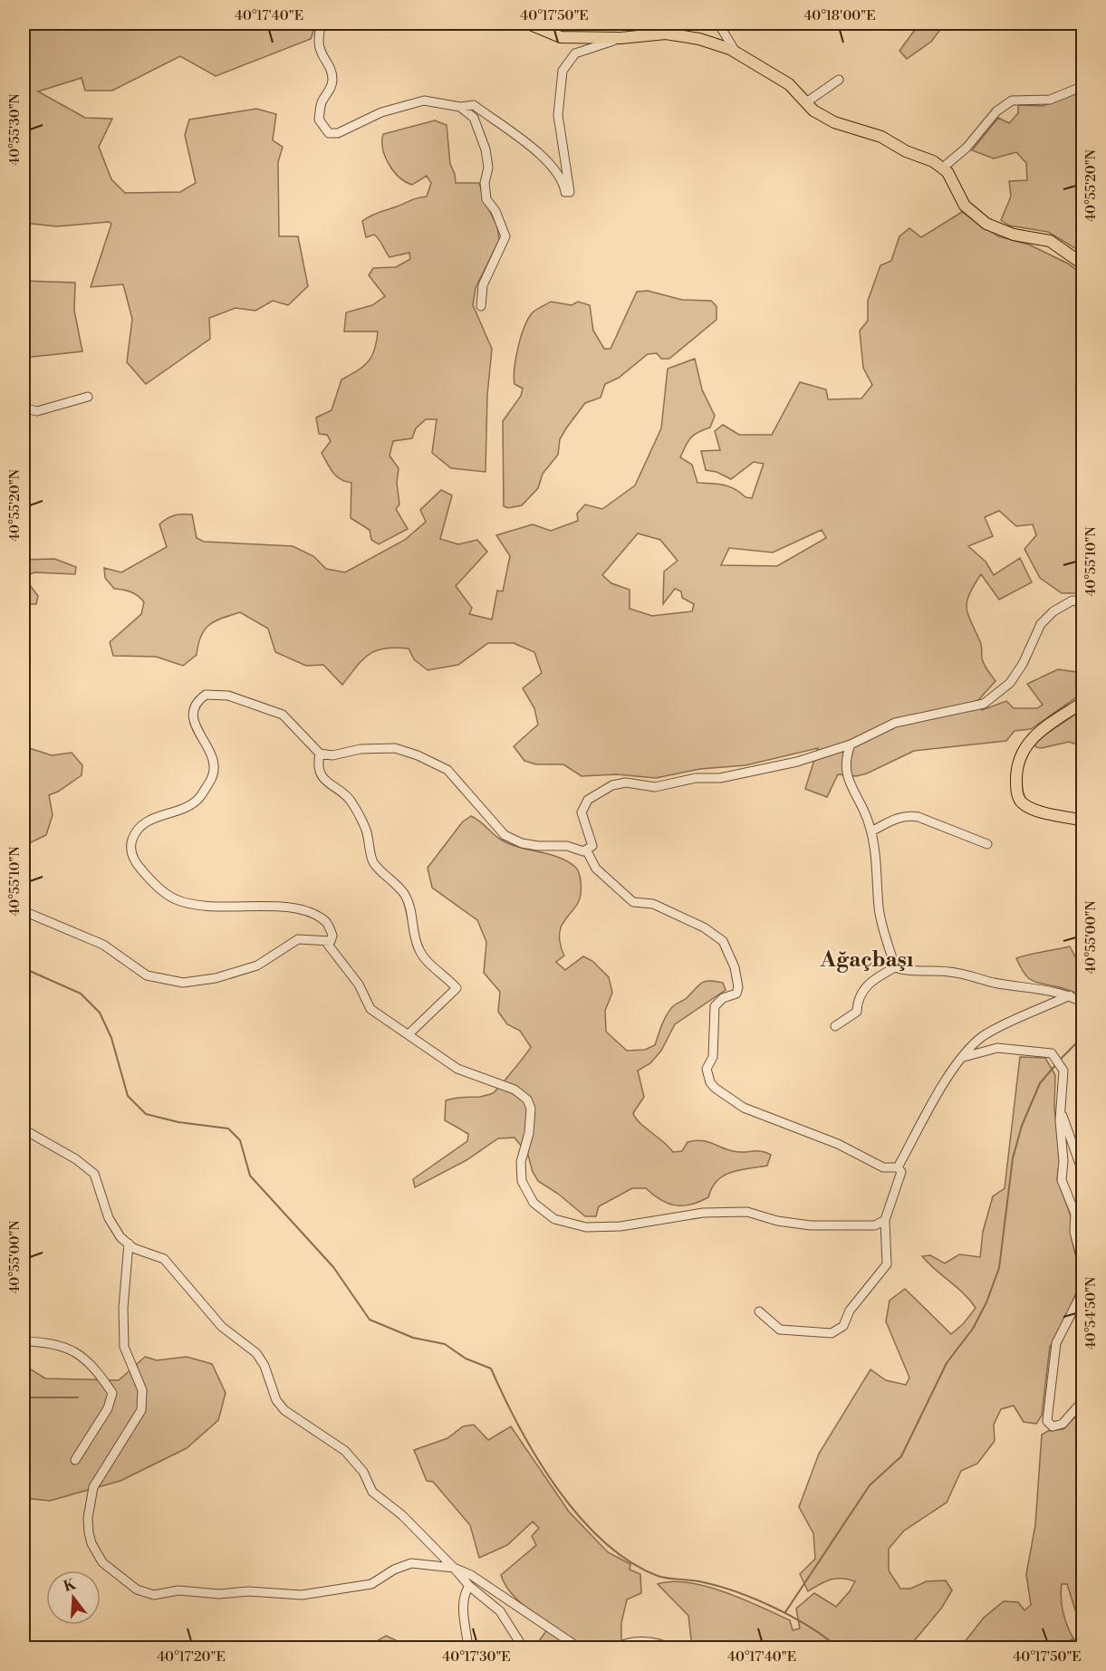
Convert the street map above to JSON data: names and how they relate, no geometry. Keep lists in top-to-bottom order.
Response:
{
  "districts": ["Ağaçbaşı"],
  "north": "top",
  "coordinates": [
    "40°17'40\"E",
    "40°17'50\"E",
    "40°18'00\"E",
    "40°55'30\"N",
    "40°55'20\"N",
    "40°55'10\"N",
    "40°55'00\"N",
    "40°54'50\"N",
    "40°17'20\"E",
    "40°17'30\"E"
  ]
}
